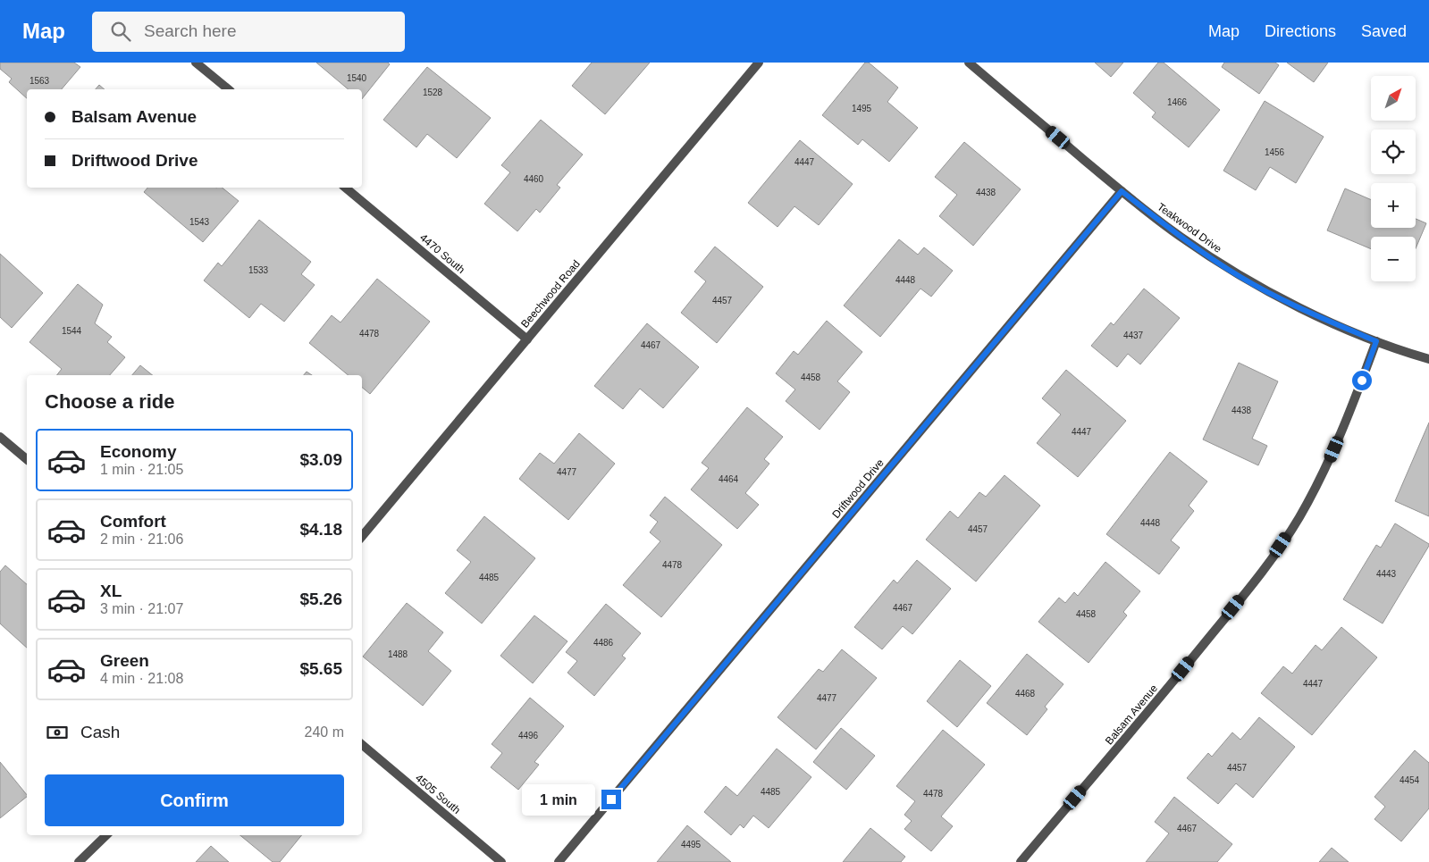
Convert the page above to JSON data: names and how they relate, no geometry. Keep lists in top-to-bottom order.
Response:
{
  "streets": {
    "street": [
      "Teakwood Drive",
      "4470 South",
      "Beechwood Road",
      "Driftwood Drive",
      "Balsam Avenue",
      "4505 South"
    ]
  },
  "crossings": [
    ["Teakwood Drive", "Driftwood Drive"],
    ["Teakwood Drive", "Balsam Avenue"],
    ["4470 South", "Beechwood Road"]
  ],
  "house_numbers": [
    "1540",
    "1563",
    "1528",
    "1466",
    "1495",
    "1456",
    "4447",
    "4460",
    "4438",
    "1543",
    "1533",
    "4448",
    "4457",
    "1544",
    "4478",
    "4437",
    "4467",
    "4458",
    "4438",
    "4447",
    "4477",
    "4464",
    "4448",
    "4457",
    "4478",
    "4443",
    "4485",
    "4467",
    "4458",
    "4486",
    "1488",
    "4447",
    "4468",
    "4477",
    "4496",
    "4457",
    "4454",
    "4485",
    "4478",
    "4467",
    "4495"
  ],
  "north": "top right",
  "page": {
    "header": "Map",
    "search": "Search here",
    "nav": ["Map", "Directions", "Saved"],
    "map_buttons": ["+", "−"],
    "banner": ["Balsam Avenue", "Driftwood Drive"],
    "heading": "Choose a ride",
    "list": [
      {
        "name": "Economy",
        "note": "1 min · 21:05",
        "value": "$3.09"
      },
      {
        "name": "Comfort",
        "note": "2 min · 21:06",
        "value": "$4.18"
      },
      {
        "name": "XL",
        "note": "3 min · 21:07",
        "value": "$5.26"
      },
      {
        "name": "Green",
        "note": "4 min · 21:08",
        "value": "$5.65"
      }
    ],
    "pay": ["Cash", "240 m"],
    "buttons": "Confirm",
    "bubble": "1 min"
  }
}
